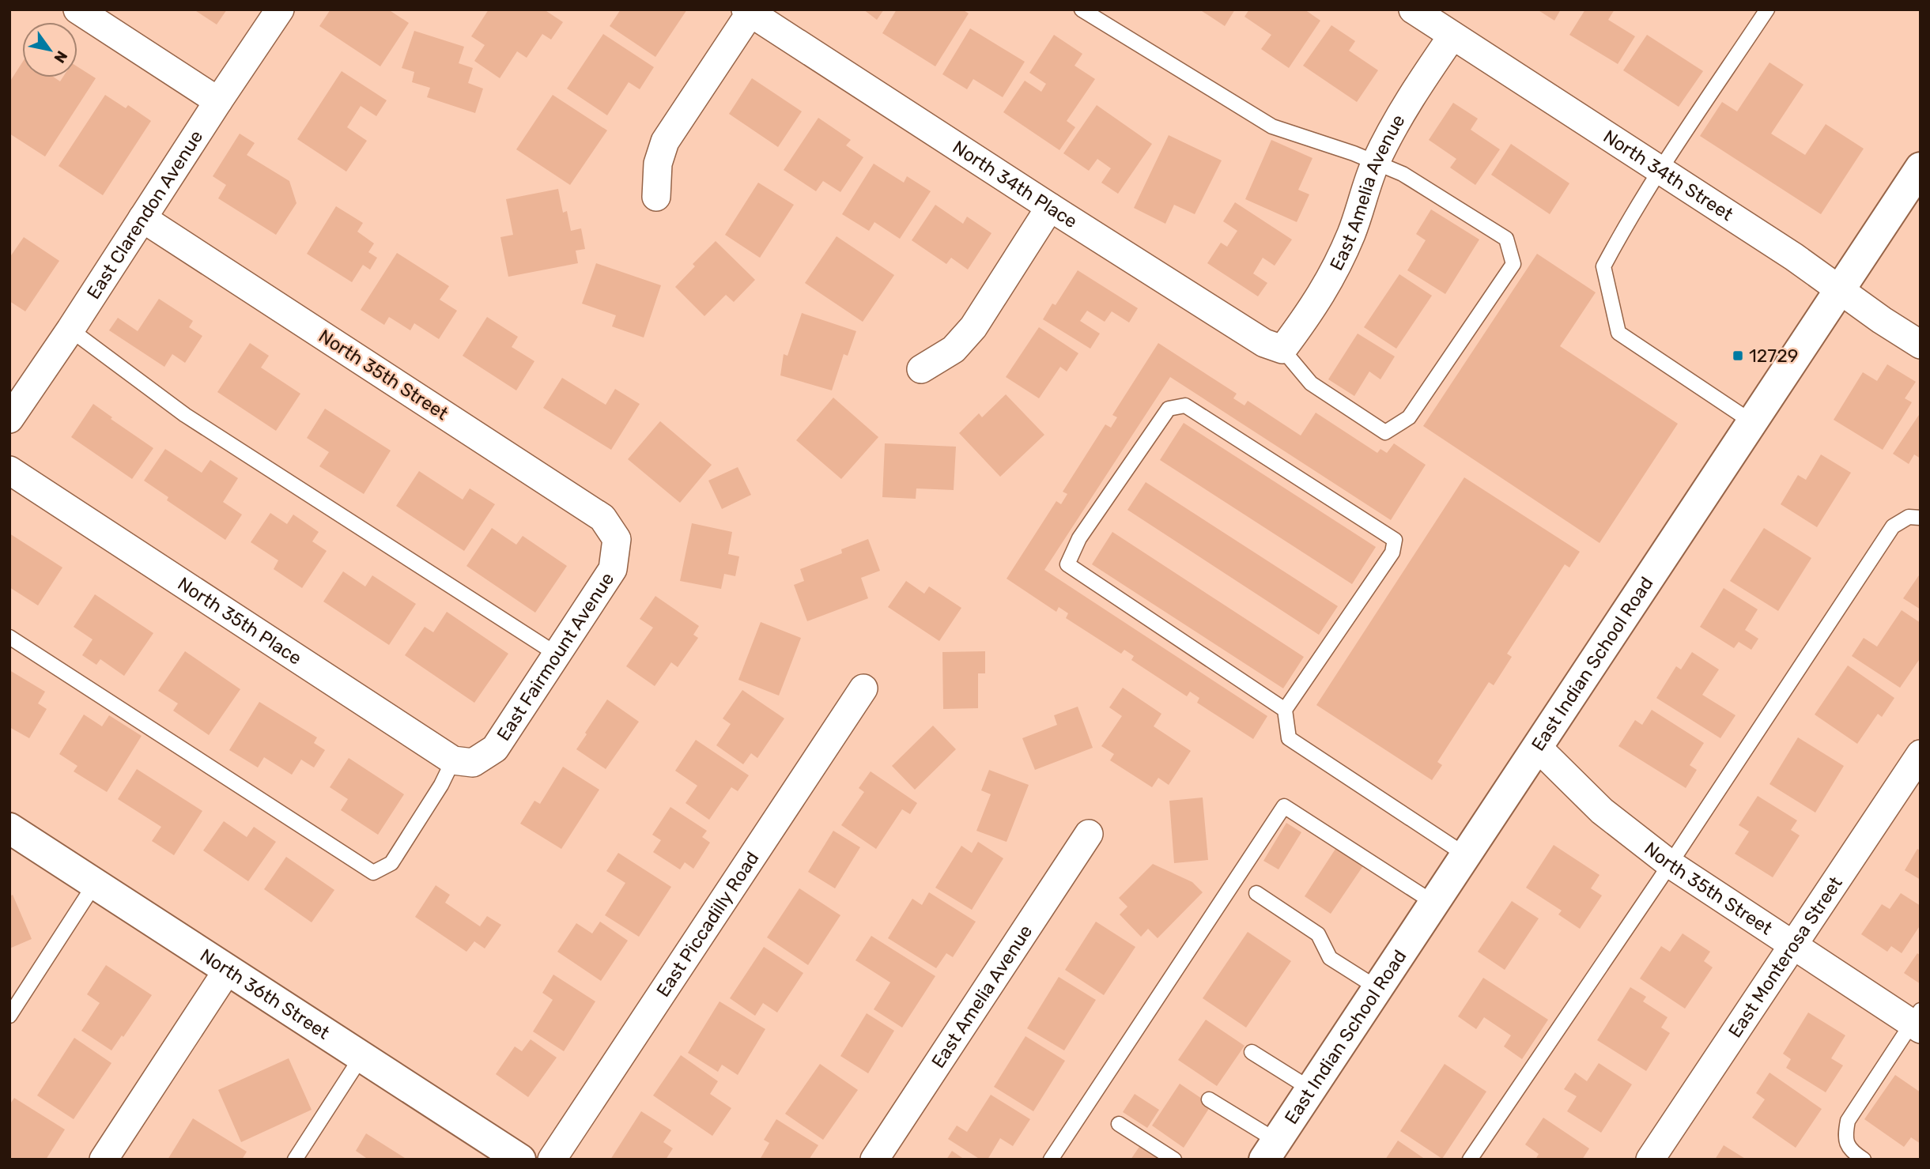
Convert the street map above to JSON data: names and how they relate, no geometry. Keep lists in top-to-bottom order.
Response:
{
  "streets": {
    "main road": ["East Indian School Road", "North 36th Street"],
    "street": [
      "North 34th Street",
      "North 34th Place",
      "East Amelia Avenue",
      "East Clarendon Avenue",
      "North 35th Street",
      "North 35th Place",
      "East Fairmount Avenue",
      "East Piccadilly Road",
      "East Monterosa Street"
    ]
  },
  "crossings": [
    ["North 34th Street", "East Amelia Avenue"],
    ["North 34th Street", "East Indian School Road"],
    ["North 34th Place", "East Amelia Avenue"],
    ["East Clarendon Avenue", "North 35th Street"],
    ["North 35th Street", "East Fairmount Avenue"],
    ["North 35th Street", "East Indian School Road"],
    ["North 35th Street", "East Monterosa Street"],
    ["North 35th Place", "East Fairmount Avenue"]
  ],
  "places": {
    "transit": ["12729"]
  },
  "north": "bottom right"
}
